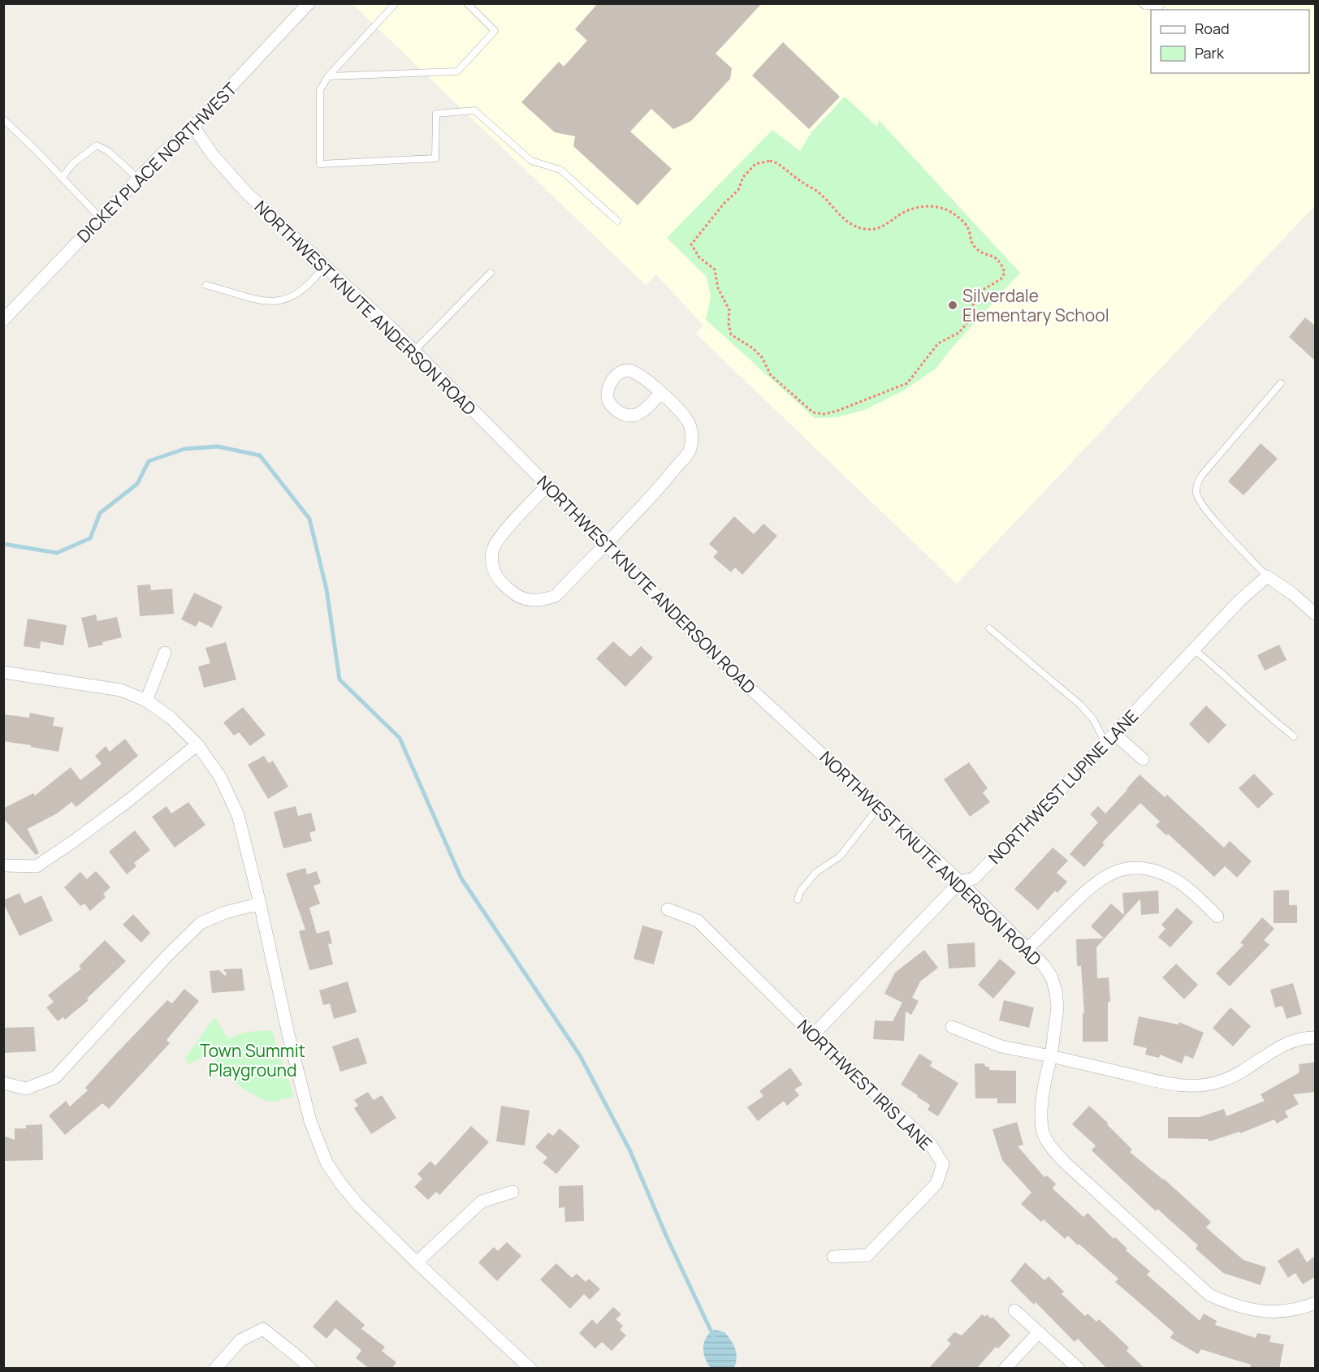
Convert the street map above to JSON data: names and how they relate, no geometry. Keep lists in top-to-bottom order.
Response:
{
  "streets": {
    "street": [
      "DICKEY PLACE NORTHWEST",
      "NORTHWEST KNUTE ANDERSON ROAD",
      "NORTHWEST LUPINE LANE",
      "NORTHWEST IRIS LANE"
    ]
  },
  "crossings": [
    ["DICKEY PLACE NORTHWEST", "NORTHWEST KNUTE ANDERSON ROAD"],
    ["NORTHWEST KNUTE ANDERSON ROAD", "NORTHWEST LUPINE LANE"],
    ["NORTHWEST LUPINE LANE", "NORTHWEST IRIS LANE"]
  ],
  "parks": ["Town Summit Playground"],
  "places": ["Silverdale Elementary School"],
  "legend": ["Road", "Park"]
}
